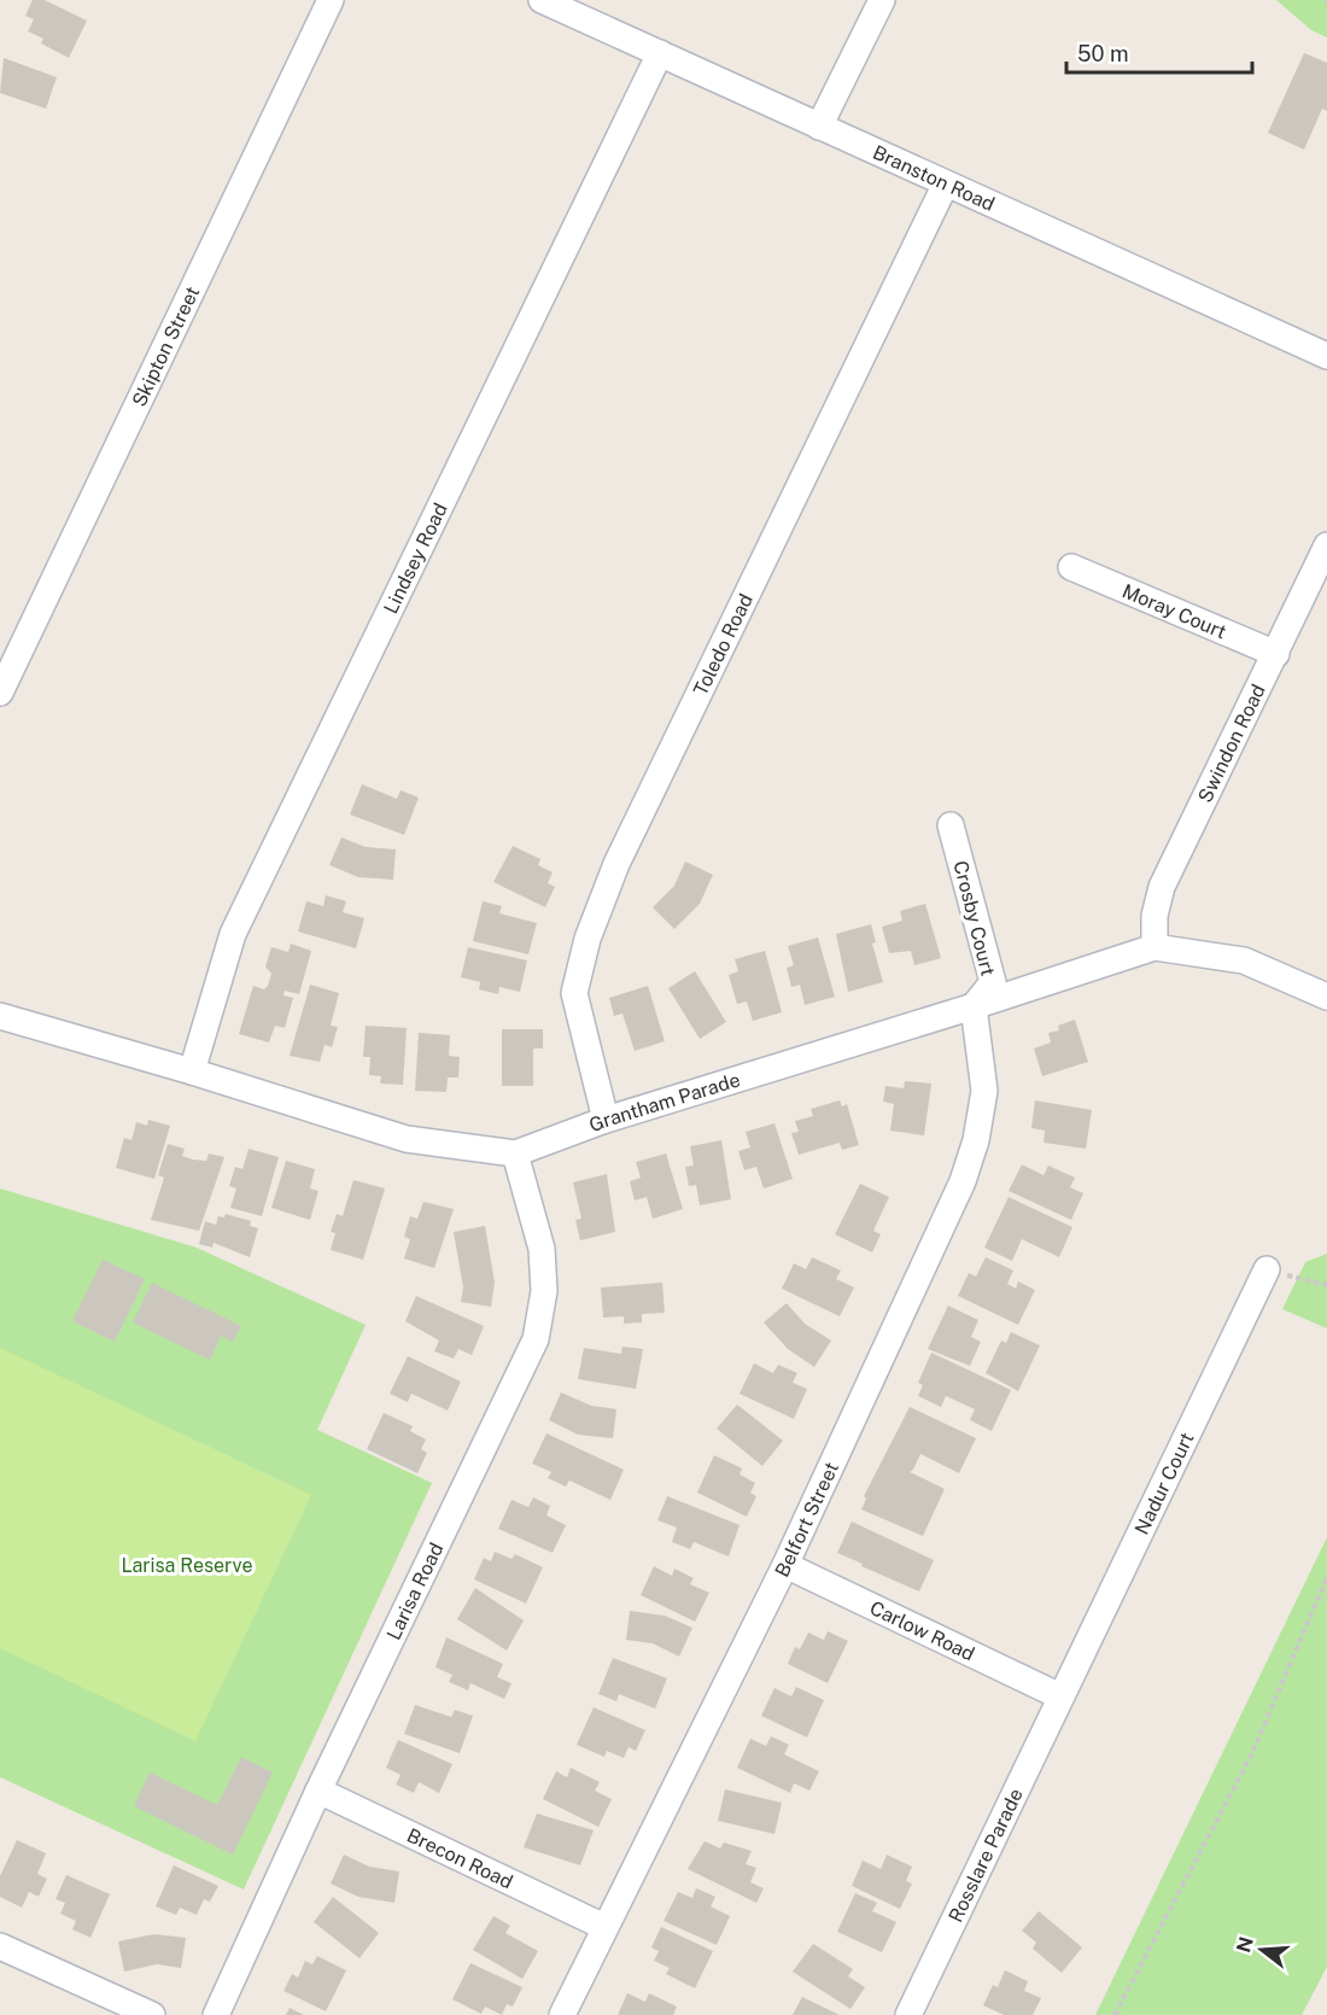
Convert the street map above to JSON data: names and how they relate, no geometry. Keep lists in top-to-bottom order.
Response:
{
  "streets": {
    "street": [
      "Branston Road",
      "Skipton Street",
      "Lindsey Road",
      "Moray Court",
      "Toledo Road",
      "Swindon Road",
      "Crosby Court",
      "Grantham Parade",
      "Nadur Court",
      "Belfort Street",
      "Larisa Road",
      "Carlow Road",
      "Rosslare Parade",
      "Brecon Road"
    ]
  },
  "crossings": [
    ["Branston Road", "Lindsey Road"],
    ["Branston Road", "Toledo Road"],
    ["Lindsey Road", "Grantham Parade"],
    ["Moray Court", "Swindon Road"],
    ["Toledo Road", "Grantham Parade"],
    ["Swindon Road", "Grantham Parade"],
    ["Crosby Court", "Grantham Parade"],
    ["Crosby Court", "Belfort Street"],
    ["Grantham Parade", "Belfort Street"],
    ["Grantham Parade", "Larisa Road"],
    ["Nadur Court", "Carlow Road"],
    ["Nadur Court", "Rosslare Parade"],
    ["Belfort Street", "Carlow Road"],
    ["Belfort Street", "Brecon Road"],
    ["Larisa Road", "Brecon Road"],
    ["Carlow Road", "Rosslare Parade"]
  ],
  "parks": ["Larisa Reserve"],
  "scale_bar": "50 m",
  "north": "left"
}
